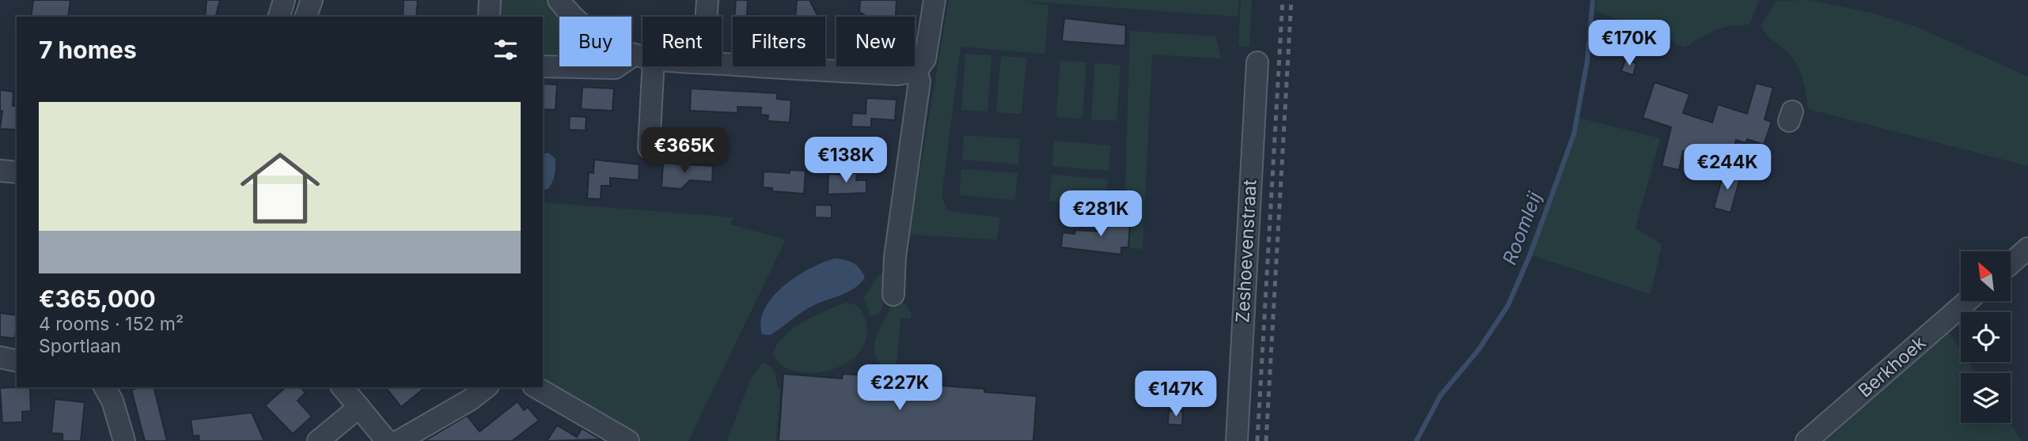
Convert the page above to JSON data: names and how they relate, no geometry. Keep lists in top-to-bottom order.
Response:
{
  "streets": {
    "street": ["Zeshoevenstraat", "Berkhoek"]
  },
  "water": ["Roomleij"],
  "north": "top left",
  "page": {
    "chip": [
      "Buy",
      "Rent",
      "Filters",
      "New"
    ],
    "heading": "7 homes",
    "price": [
      "€170K",
      "€365K",
      "€138K",
      "€244K",
      "€281K",
      "€227K",
      "€147K"
    ],
    "list": [
      {
        "name": "€365,000",
        "note": "4 rooms · 152 m² · Sportlaan"
      }
    ]
  }
}
